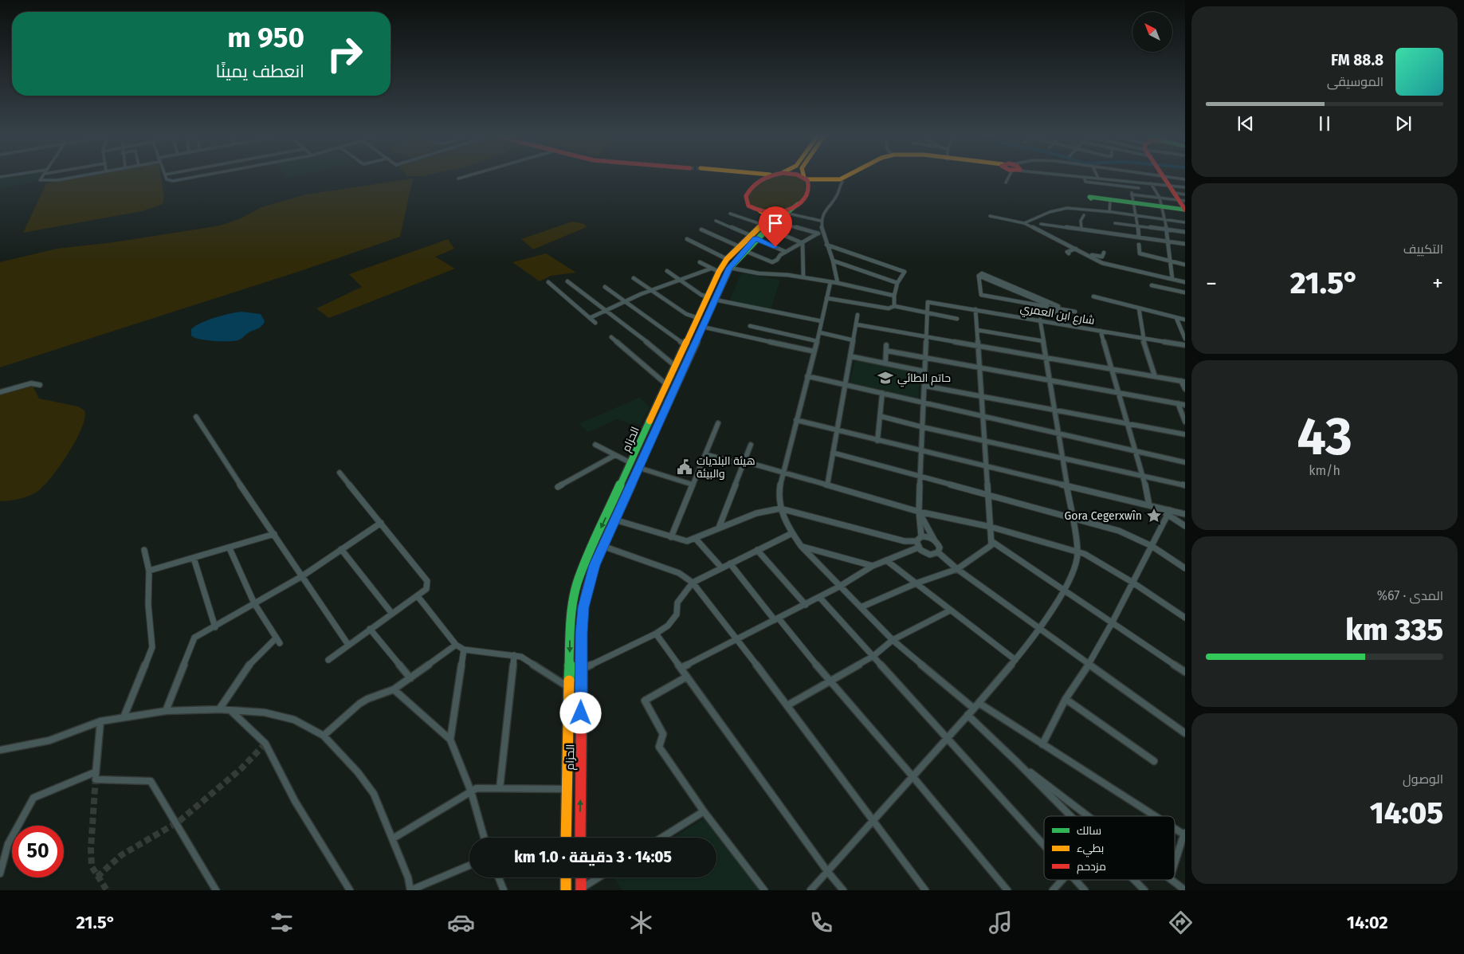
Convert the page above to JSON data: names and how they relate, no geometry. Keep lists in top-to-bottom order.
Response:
{
  "streets": {
    "main road": ["الحزام"],
    "street": ["شارع ابن العمري"]
  },
  "places": {
    "school or university": ["حاتم الطائي"],
    "public building": ["هيئة البلديات والبيئة"],
    "place": ["Gora Cegerxwîn"]
  },
  "legend": ["سالك", "بطيء", "مزدحم"],
  "north": "top left",
  "page": {
    "turn": ["950 m", "انعطف يمينًا"],
    "song": ["88.8 FM", "الموسيقى"],
    "tile": [
      "التكييف",
      ["43", "km/h"],
      ["المدى · 67%", "335 km"],
      ["الوصول", "14:05"]
    ],
    "heat": ["−", "21.5°", "+"],
    "limit": "50",
    "trip": "14:05 · 3 دقيقة · 1.0 km",
    "tabs": ["14:02", "21.5°"]
  }
}
